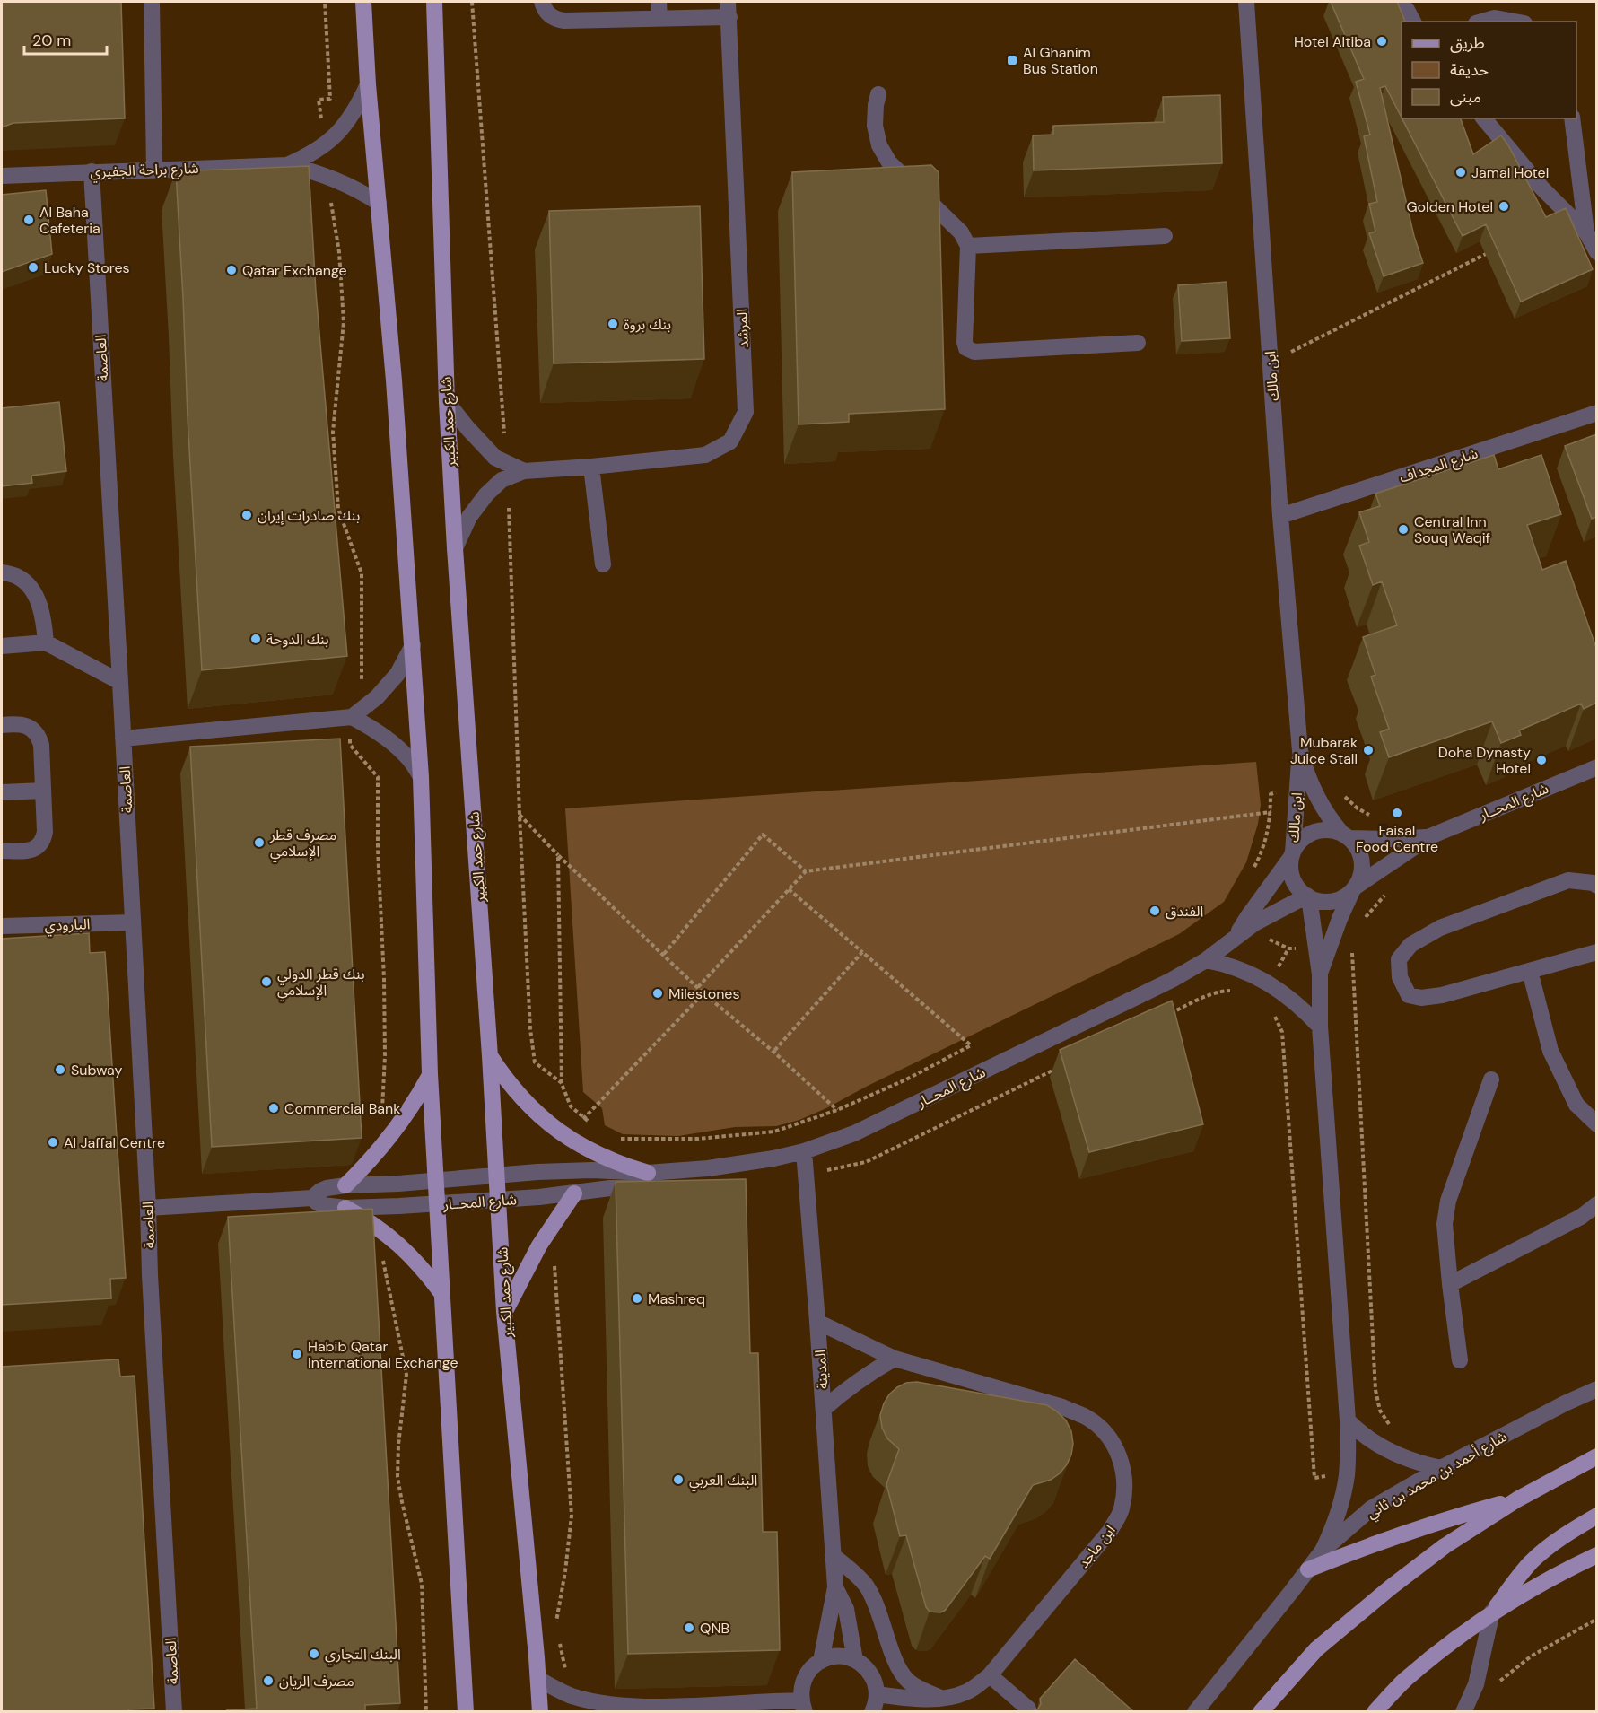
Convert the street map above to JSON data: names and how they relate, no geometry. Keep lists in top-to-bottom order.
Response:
{
  "streets": {
    "main road": ["شارع حمد الكبير"],
    "street": [
      "شارع براحة الجفيري",
      "المرشد",
      "العاصمة",
      "ابن مالك",
      "شارع المجداف",
      "شارع المحــار",
      "البارودي",
      "المدينة",
      "شارع أحمد بن محمد بن ثاني",
      "ابن ماجد"
    ]
  },
  "crossings": [
    ["شارع براحة الجفيري", "العاصمة"],
    ["المرشد", "شارع حمد الكبير"],
    ["العاصمة", "شارع المحــار"],
    ["العاصمة", "البارودي"],
    ["ابن مالك", "شارع المجداف"],
    ["ابن مالك", "شارع المحــار"],
    ["شارع حمد الكبير", "شارع المحــار"],
    ["شارع المحــار", "المدينة"],
    ["المدينة", "ابن ماجد"]
  ],
  "places": {
    "other": [
      "Hotel Altiba",
      "Jamal Hotel",
      "Golden Hotel",
      "Al Baha Cafeteria",
      "Lucky Stores",
      "Qatar Exchange",
      "بنك بروة",
      "بنك صادرات إيران",
      "Central Inn Souq Waqif",
      "بنك الدوحة",
      "Mubarak Juice Stall",
      "Doha Dynasty Hotel",
      "Faisal Food Centre",
      "مصرف قطر الإسلامي",
      "الفندق",
      "بنك قطر الدولي الإسلامي",
      "Milestones",
      "Subway",
      "Commercial Bank",
      "Al Jaffal Centre",
      "Mashreq",
      "Habib Qatar International Exchange",
      "البنك العربي",
      "QNB",
      "البنك التجاري",
      "مصرف الريان"
    ],
    "transit": ["Al Ghanim Bus Station"]
  },
  "legend": ["طريق", "حديقة", "مبنى"],
  "scale_bar": "20 m"
}
